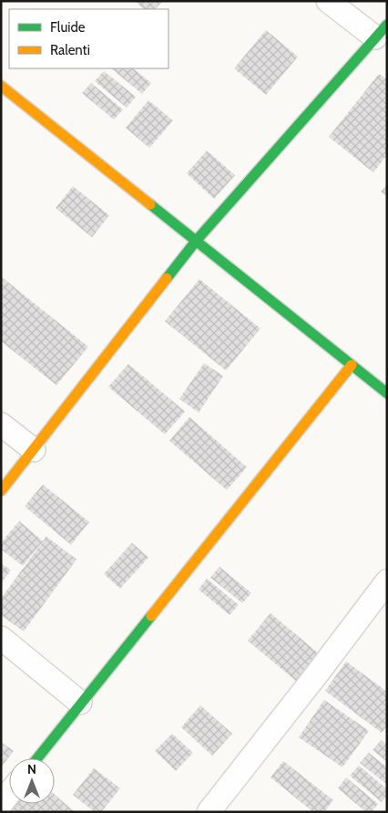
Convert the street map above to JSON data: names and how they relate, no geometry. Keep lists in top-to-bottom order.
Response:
{
  "legend": ["Fluide", "Ralenti"],
  "north": "top"
}
